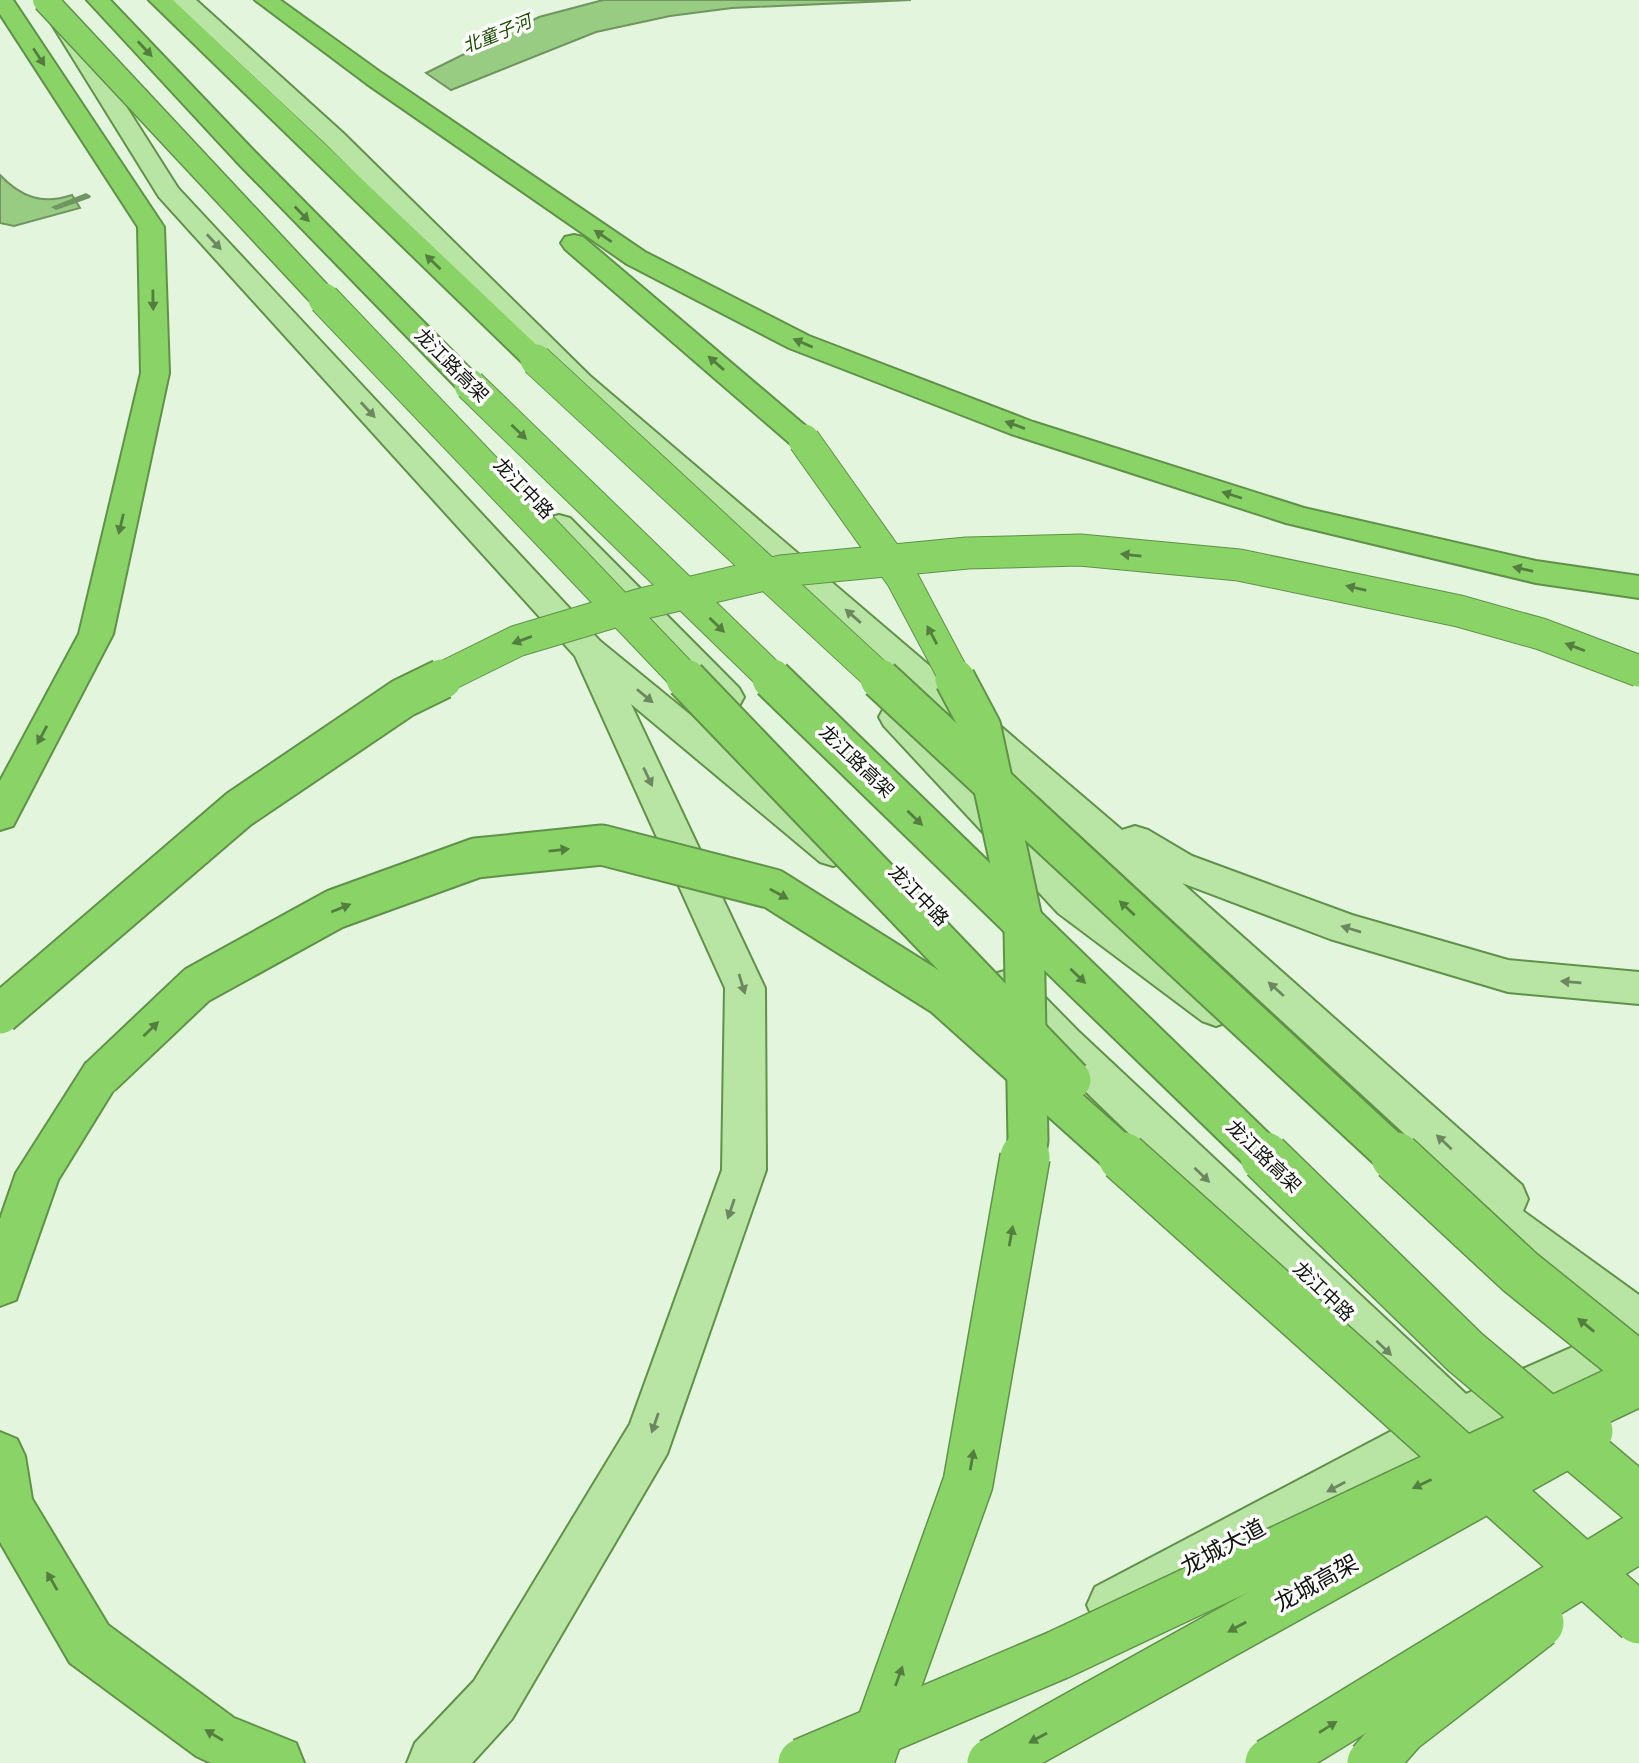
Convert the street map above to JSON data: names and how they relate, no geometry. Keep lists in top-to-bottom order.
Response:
{
  "streets": {
    "highway": ["龙江路高架", "龙城高架"],
    "main road": ["龙江中路", "龙城大道"]
  },
  "crossings": [
    ["龙江中路", "龙城大道"]
  ],
  "one_way": ["龙城大道"],
  "water": ["北童子河"]
}
